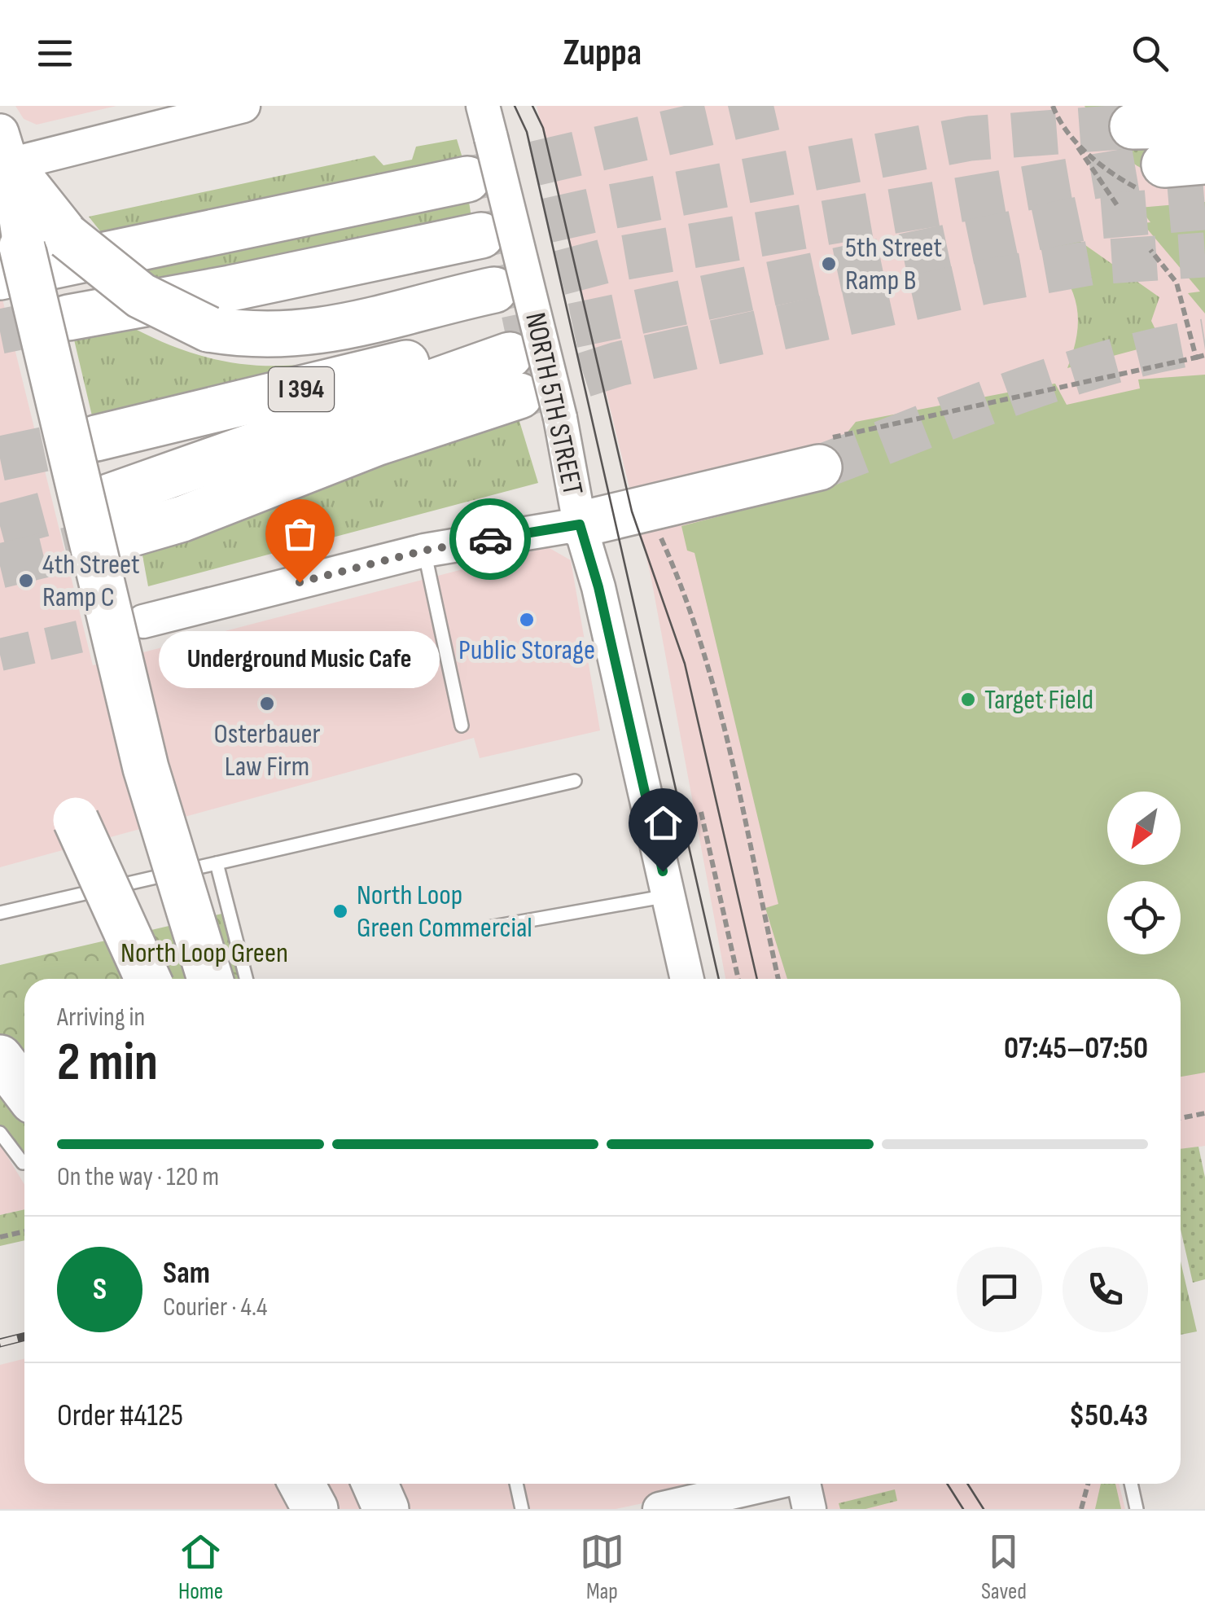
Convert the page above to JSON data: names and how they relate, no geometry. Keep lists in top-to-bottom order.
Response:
{
  "streets": {
    "highway": ["I 394"],
    "street": ["NORTH 5TH STREET"]
  },
  "parks": ["North Loop Green"],
  "places": [
    "5th Street Ramp B",
    "4th Street Ramp C",
    "Underground Music Cafe",
    "Public Storage",
    "Target Field",
    "Osterbauer Law Firm",
    "North Loop Green Commercial"
  ],
  "north": "bottom left",
  "page": {
    "header": "Zuppa",
    "bubble": "Underground Music Cafe",
    "heading": ["2 min", "Arriving in", "07:45–07:50"],
    "panel": [
      "Sam",
      "Courier · 4.4",
      "Order #4125",
      "$50.43"
    ],
    "bar": "On the way · 120 m",
    "round": "S",
    "tabs": ["Home", "Map", "Saved"]
  }
}
